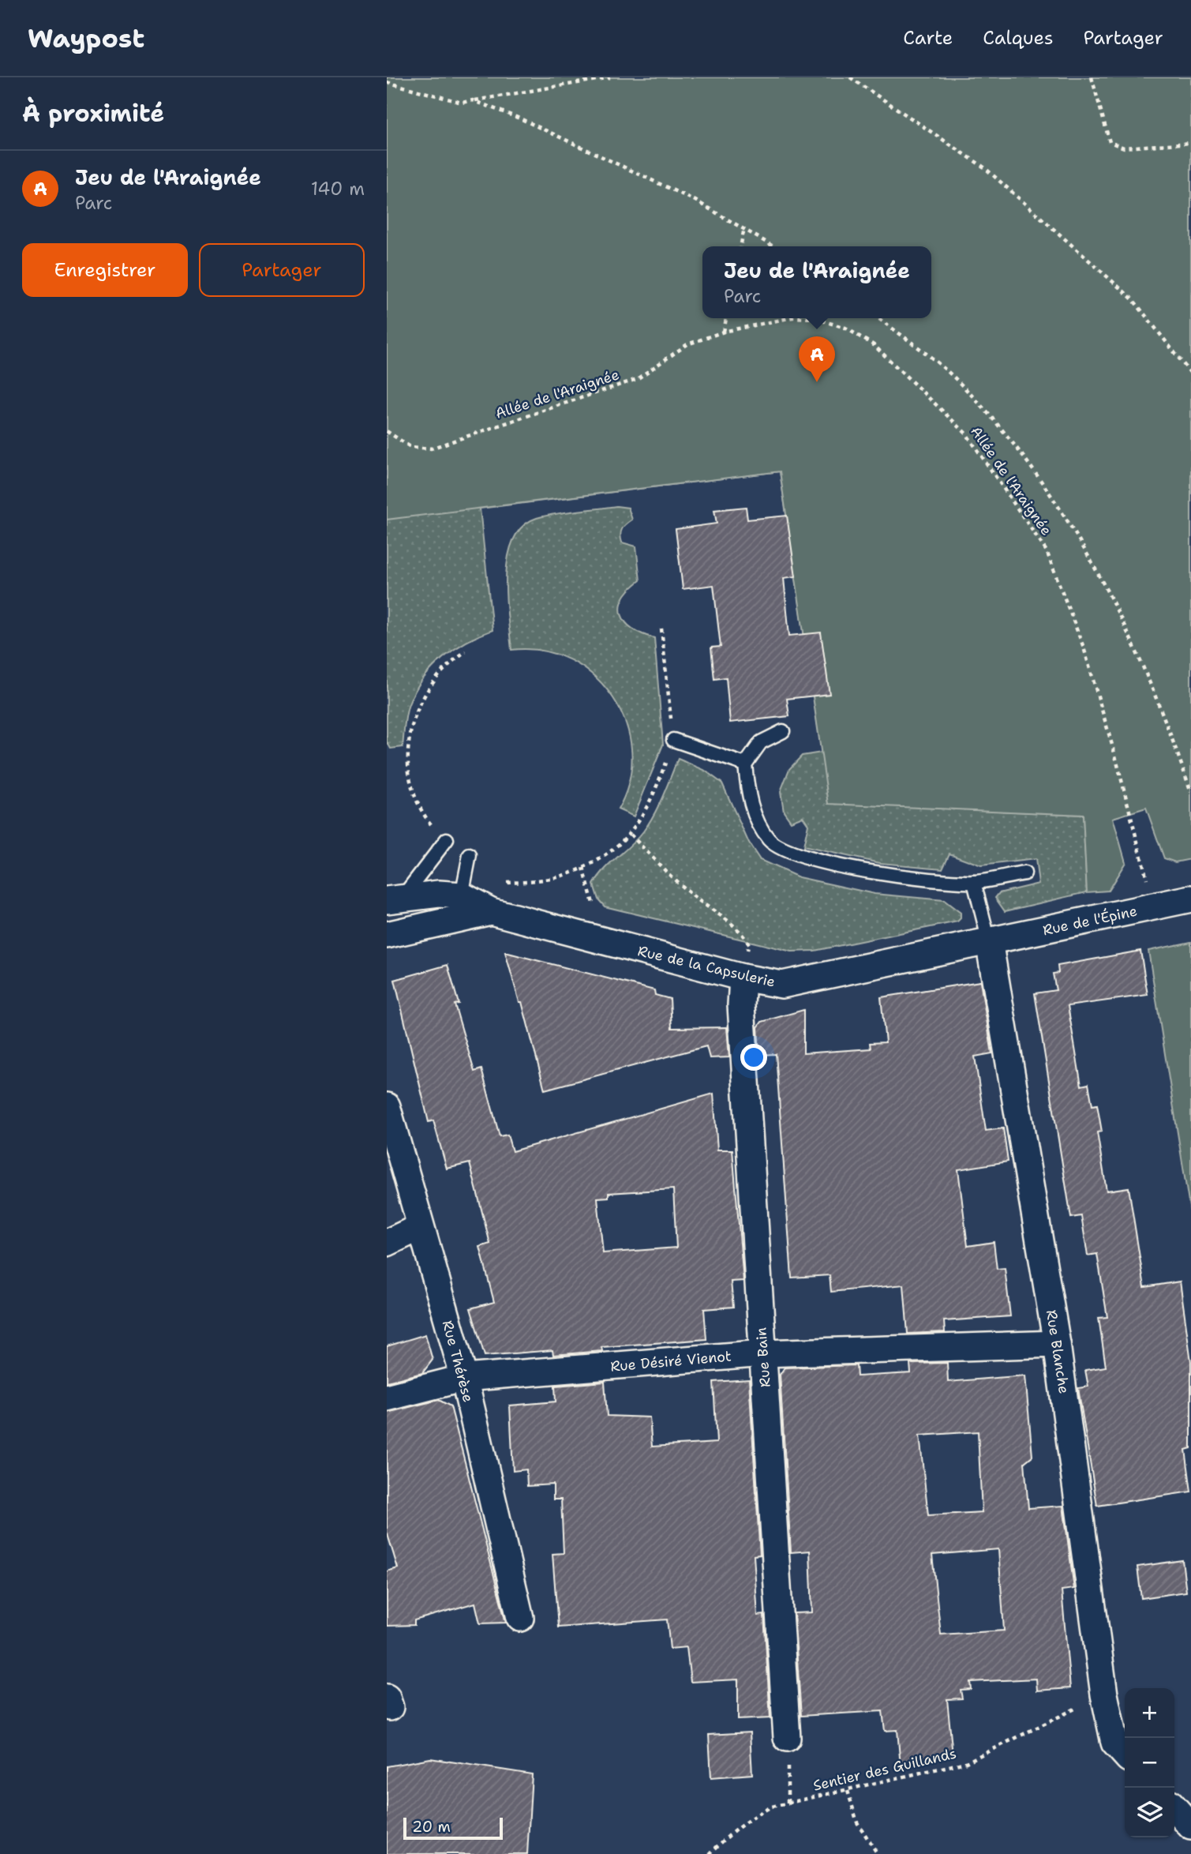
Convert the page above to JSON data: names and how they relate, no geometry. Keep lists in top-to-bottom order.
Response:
{
  "streets": {
    "street": [
      "Rue de l'Épine",
      "Rue de la Capsulerie",
      "Rue Blanche",
      "Rue Bain",
      "Rue Thérèse",
      "Rue Désiré Vienot"
    ],
    "path": ["Allée de l'Araignée", "Sentier des Guillands"]
  },
  "crossings": [
    ["Allée de l'Araignée", "Rue de l'Épine"],
    ["Rue de l'Épine", "Rue de la Capsulerie"],
    ["Rue de l'Épine", "Rue Blanche"],
    ["Rue de la Capsulerie", "Rue Blanche"],
    ["Rue de la Capsulerie", "Rue Bain"],
    ["Rue Blanche", "Rue Désiré Vienot"],
    ["Rue Blanche", "Sentier des Guillands"],
    ["Rue Bain", "Rue Désiré Vienot"],
    ["Rue Thérèse", "Rue Désiré Vienot"]
  ],
  "scale_bar": "20 m",
  "page": {
    "header": "Waypost",
    "nav": ["Carte", "Calques", "Partager"],
    "heading": "À proximité",
    "list": [
      {
        "mark": "A",
        "name": "Jeu de l'Araignée",
        "note": "Parc",
        "value": "140 m"
      }
    ],
    "buttons": ["Enregistrer", "Partager"],
    "popup": ["Jeu de l'Araignée", "Parc"],
    "pins": "A",
    "map_buttons": ["+", "−"],
    "scale": "20 m"
  }
}
